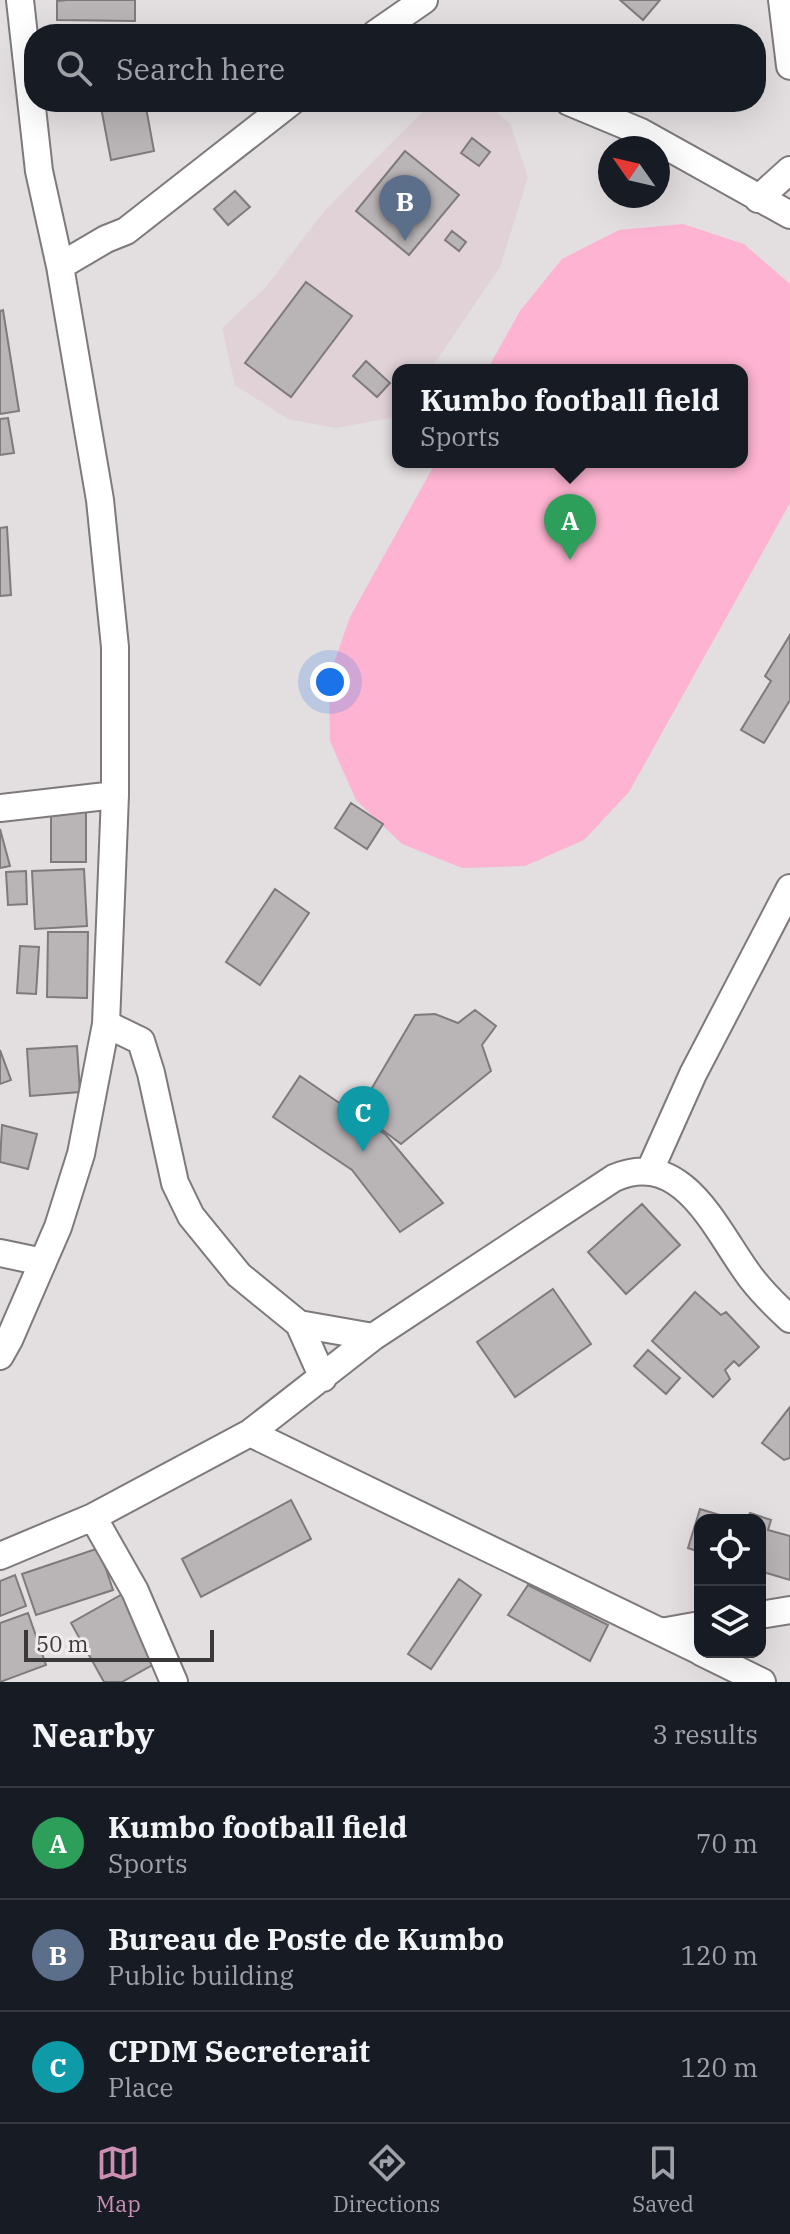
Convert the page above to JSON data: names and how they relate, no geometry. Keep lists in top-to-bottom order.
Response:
{
  "scale_bar": "50 m",
  "north": "top left",
  "page": {
    "search": "Search here",
    "pins": ["B", "A", "C"],
    "popup": ["Kumbo football field", "Sports"],
    "scale": "50 m",
    "heading": ["Nearby", "3 results"],
    "list": [
      {
        "mark": "A",
        "name": "Kumbo football field",
        "note": "Sports",
        "value": "70 m"
      },
      {
        "mark": "B",
        "name": "Bureau de Poste de Kumbo",
        "note": "Public building",
        "value": "120 m"
      },
      {
        "mark": "C",
        "name": "CPDM Secreterait",
        "note": "Place",
        "value": "120 m"
      }
    ],
    "nav": ["Map", "Directions", "Saved"]
  }
}
